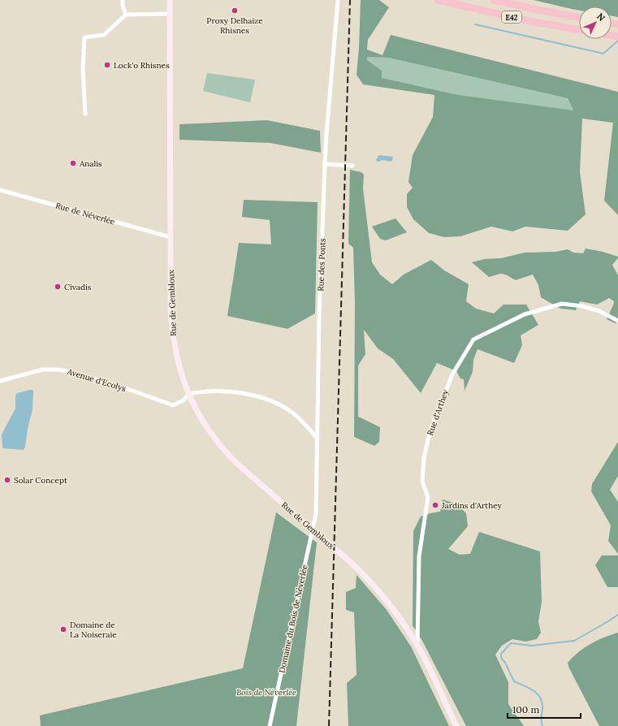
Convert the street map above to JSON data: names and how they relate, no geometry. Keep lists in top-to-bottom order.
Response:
{
  "streets": {
    "highway": ["E42"],
    "main road": ["Rue de Gembloux"],
    "street": [
      "Rue de Néverlée",
      "Rue des Ponts",
      "Avenue d'Ecolys",
      "Rue d'Arthey",
      "Domaine du Bois de Néverlée"
    ]
  },
  "crossings": [
    ["Rue de Néverlée", "Rue de Gembloux"],
    ["Rue des Ponts", "Rue de Gembloux"],
    ["Rue des Ponts", "Domaine du Bois de Néverlée"],
    ["Rue de Gembloux", "Avenue d'Ecolys"],
    ["Rue de Gembloux", "Rue d'Arthey"],
    ["Rue de Gembloux", "Domaine du Bois de Néverlée"]
  ],
  "parks": ["Bois de Néverlée"],
  "places": [
    "Proxy Delhaize Rhisnes",
    "Lock'o Rhisnes",
    "Analis",
    "Civadis",
    "Solar Concept",
    "Jardins d'Arthey",
    "Domaine de La Noiseraie"
  ],
  "scale_bar": "100 m",
  "north": "top right"
}
